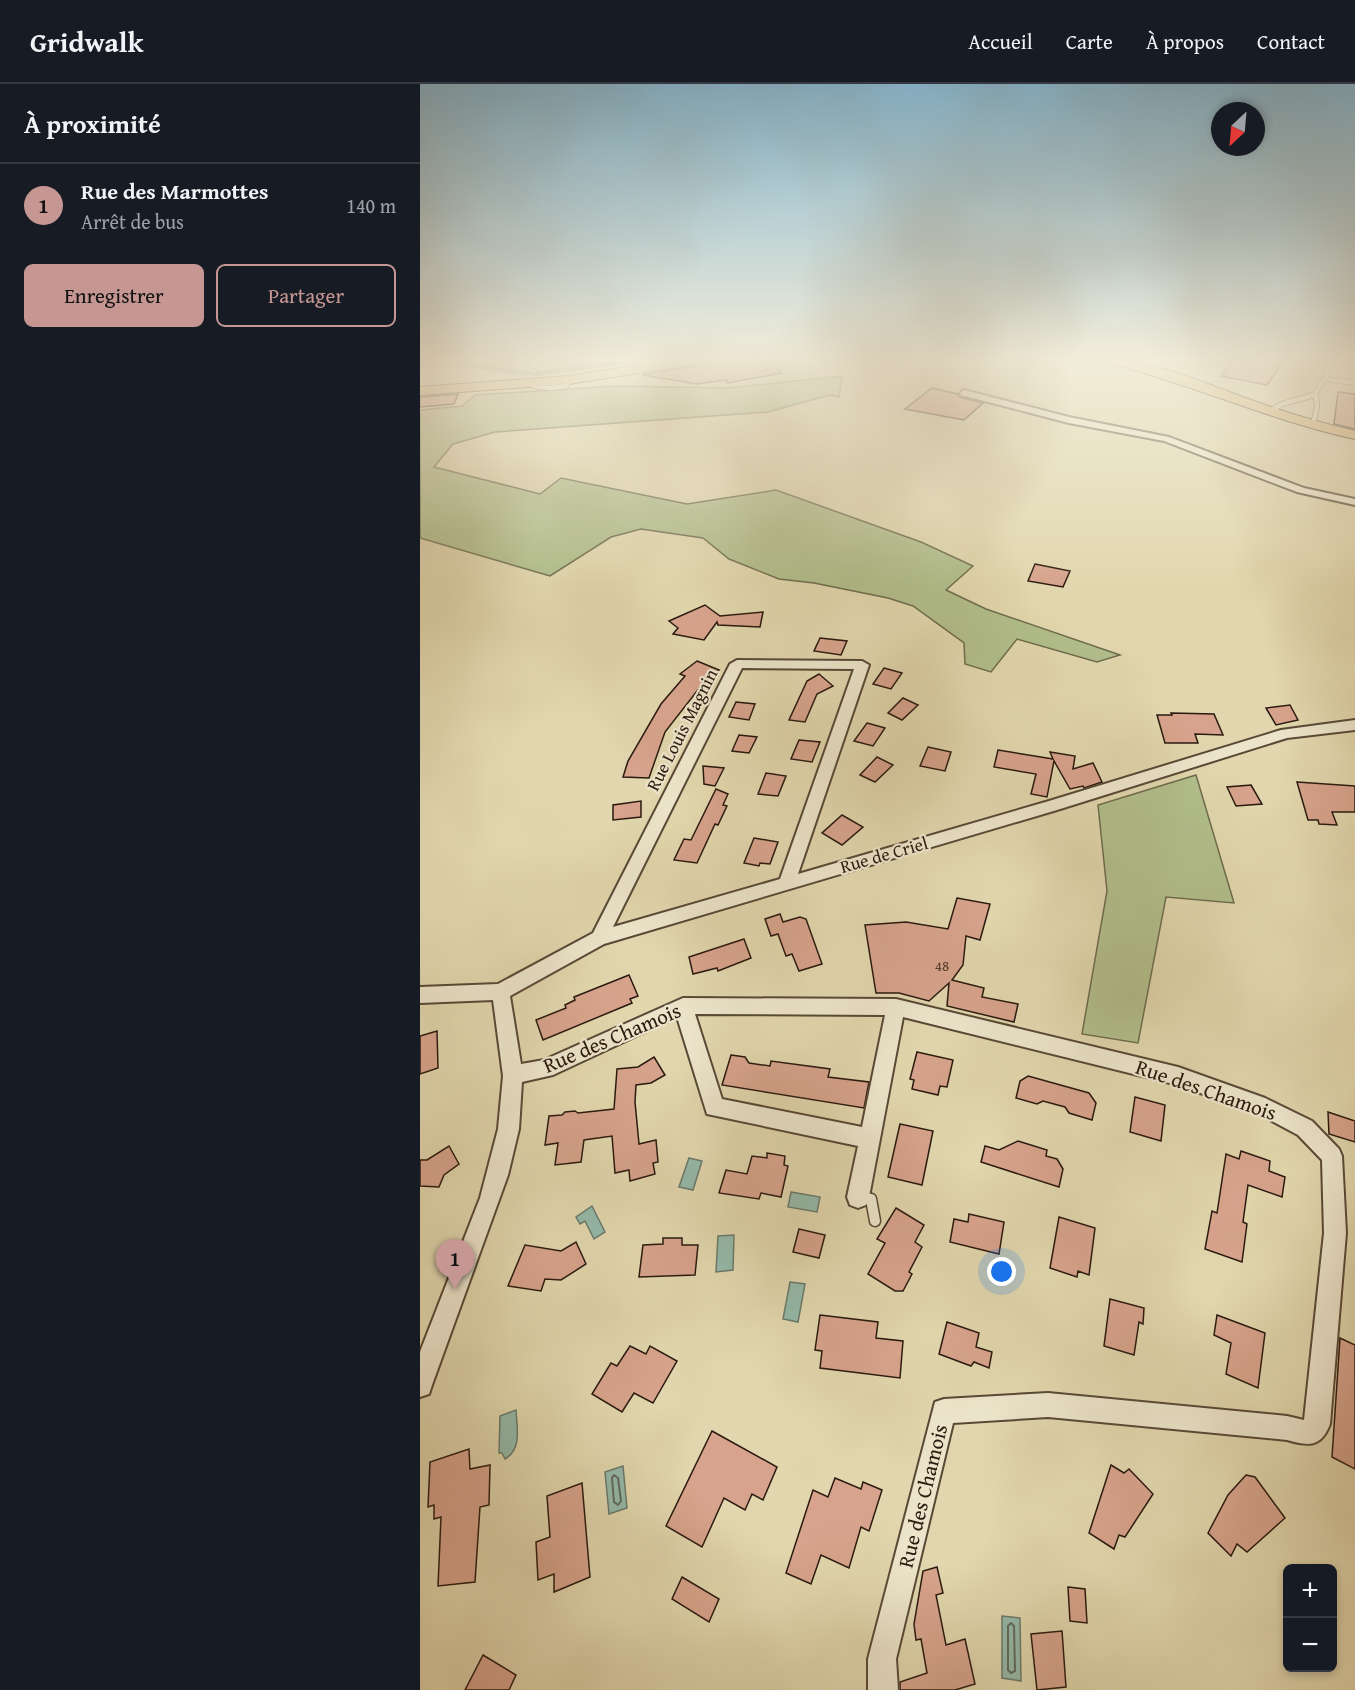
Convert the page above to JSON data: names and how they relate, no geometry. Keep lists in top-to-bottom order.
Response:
{
  "streets": {
    "street": ["Rue Louis Magnin", "Rue de Criel", "Rue des Chamois"]
  },
  "crossings": [
    ["Rue Louis Magnin", "Rue de Criel"]
  ],
  "house_numbers": ["48"],
  "north": "bottom left",
  "page": {
    "header": "Gridwalk",
    "nav": [
      "Accueil",
      "Carte",
      "À propos",
      "Contact"
    ],
    "heading": "À proximité",
    "list": [
      {
        "mark": "1",
        "name": "Rue des Marmottes",
        "note": "Arrêt de bus",
        "value": "140 m"
      }
    ],
    "buttons": ["Enregistrer", "Partager"],
    "pins": "1",
    "map_buttons": ["+", "−"]
  }
}
